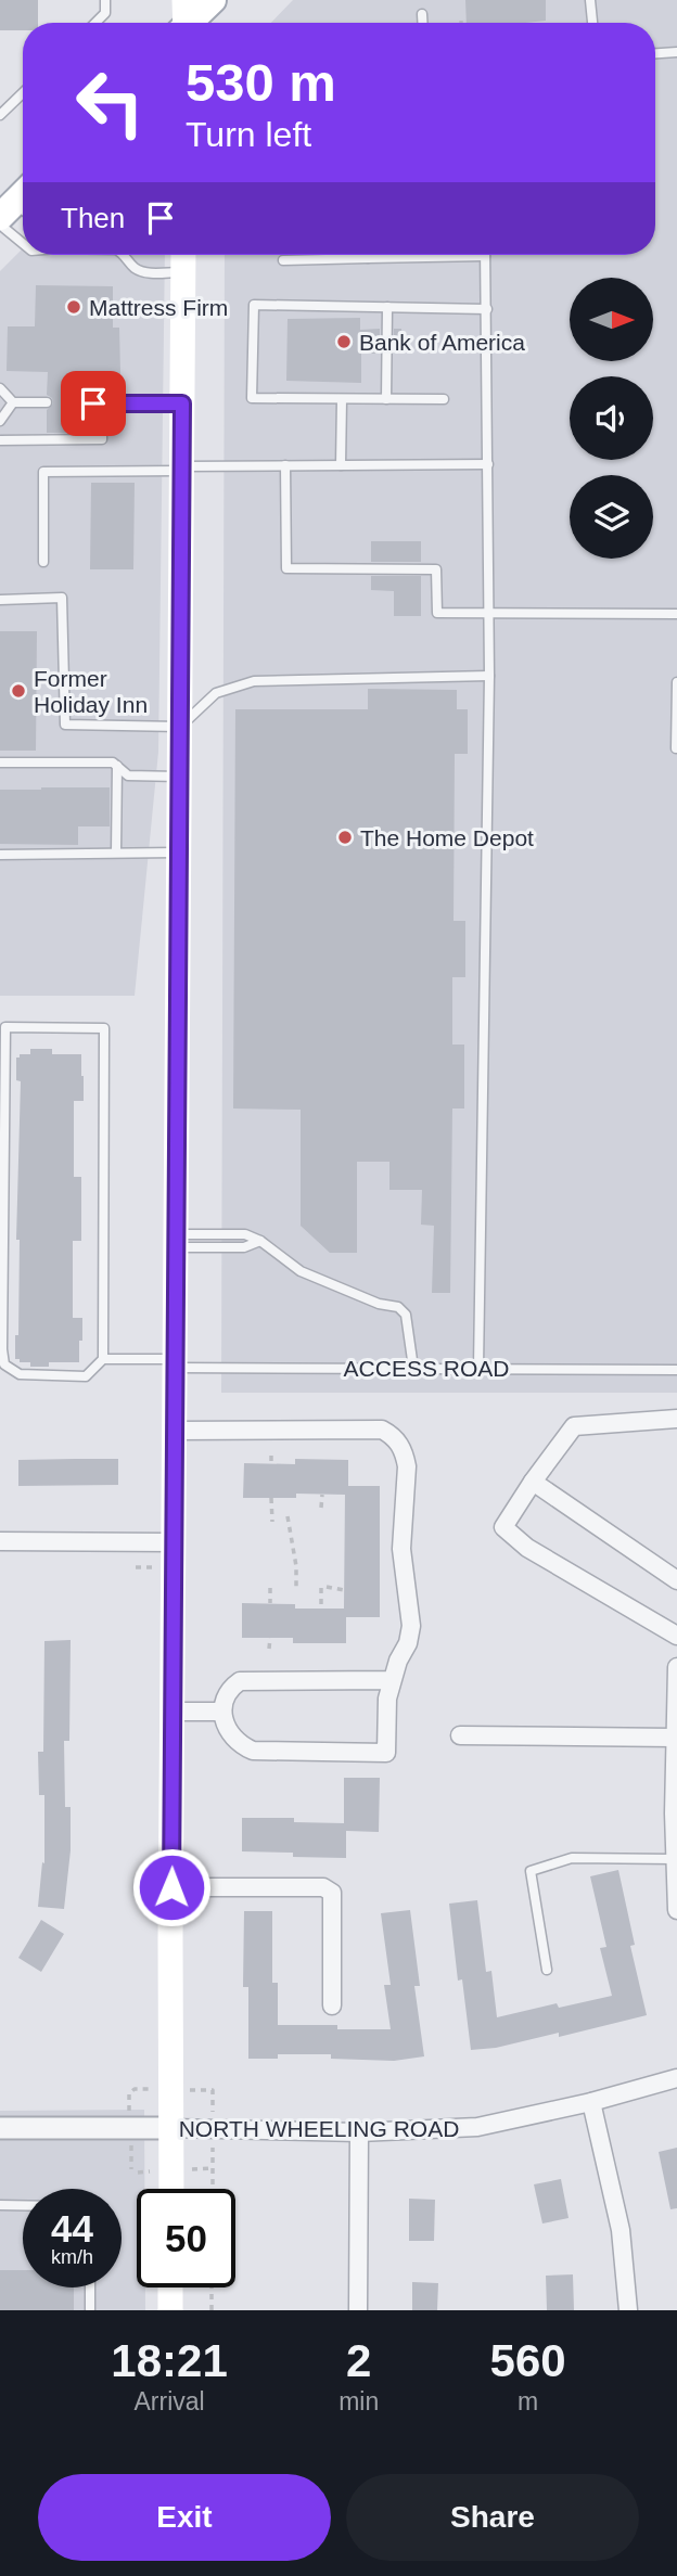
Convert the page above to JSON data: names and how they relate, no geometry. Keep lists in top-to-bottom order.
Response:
{
  "streets": {
    "street": ["NORTH WHEELING ROAD"],
    "lane": ["ACCESS ROAD"]
  },
  "places": [
    "Mattress Firm",
    "Bank of America",
    "Former Holiday Inn",
    "The Home Depot"
  ],
  "north": "right",
  "page": {
    "turn": ["530 m", "Turn left"],
    "then": "Then",
    "speed": "44 km/h",
    "limit": "50",
    "eta": [
      "18:21",
      "Arrival",
      "2",
      "min",
      "560",
      "m"
    ],
    "buttons": ["Exit", "Share"]
  }
}
